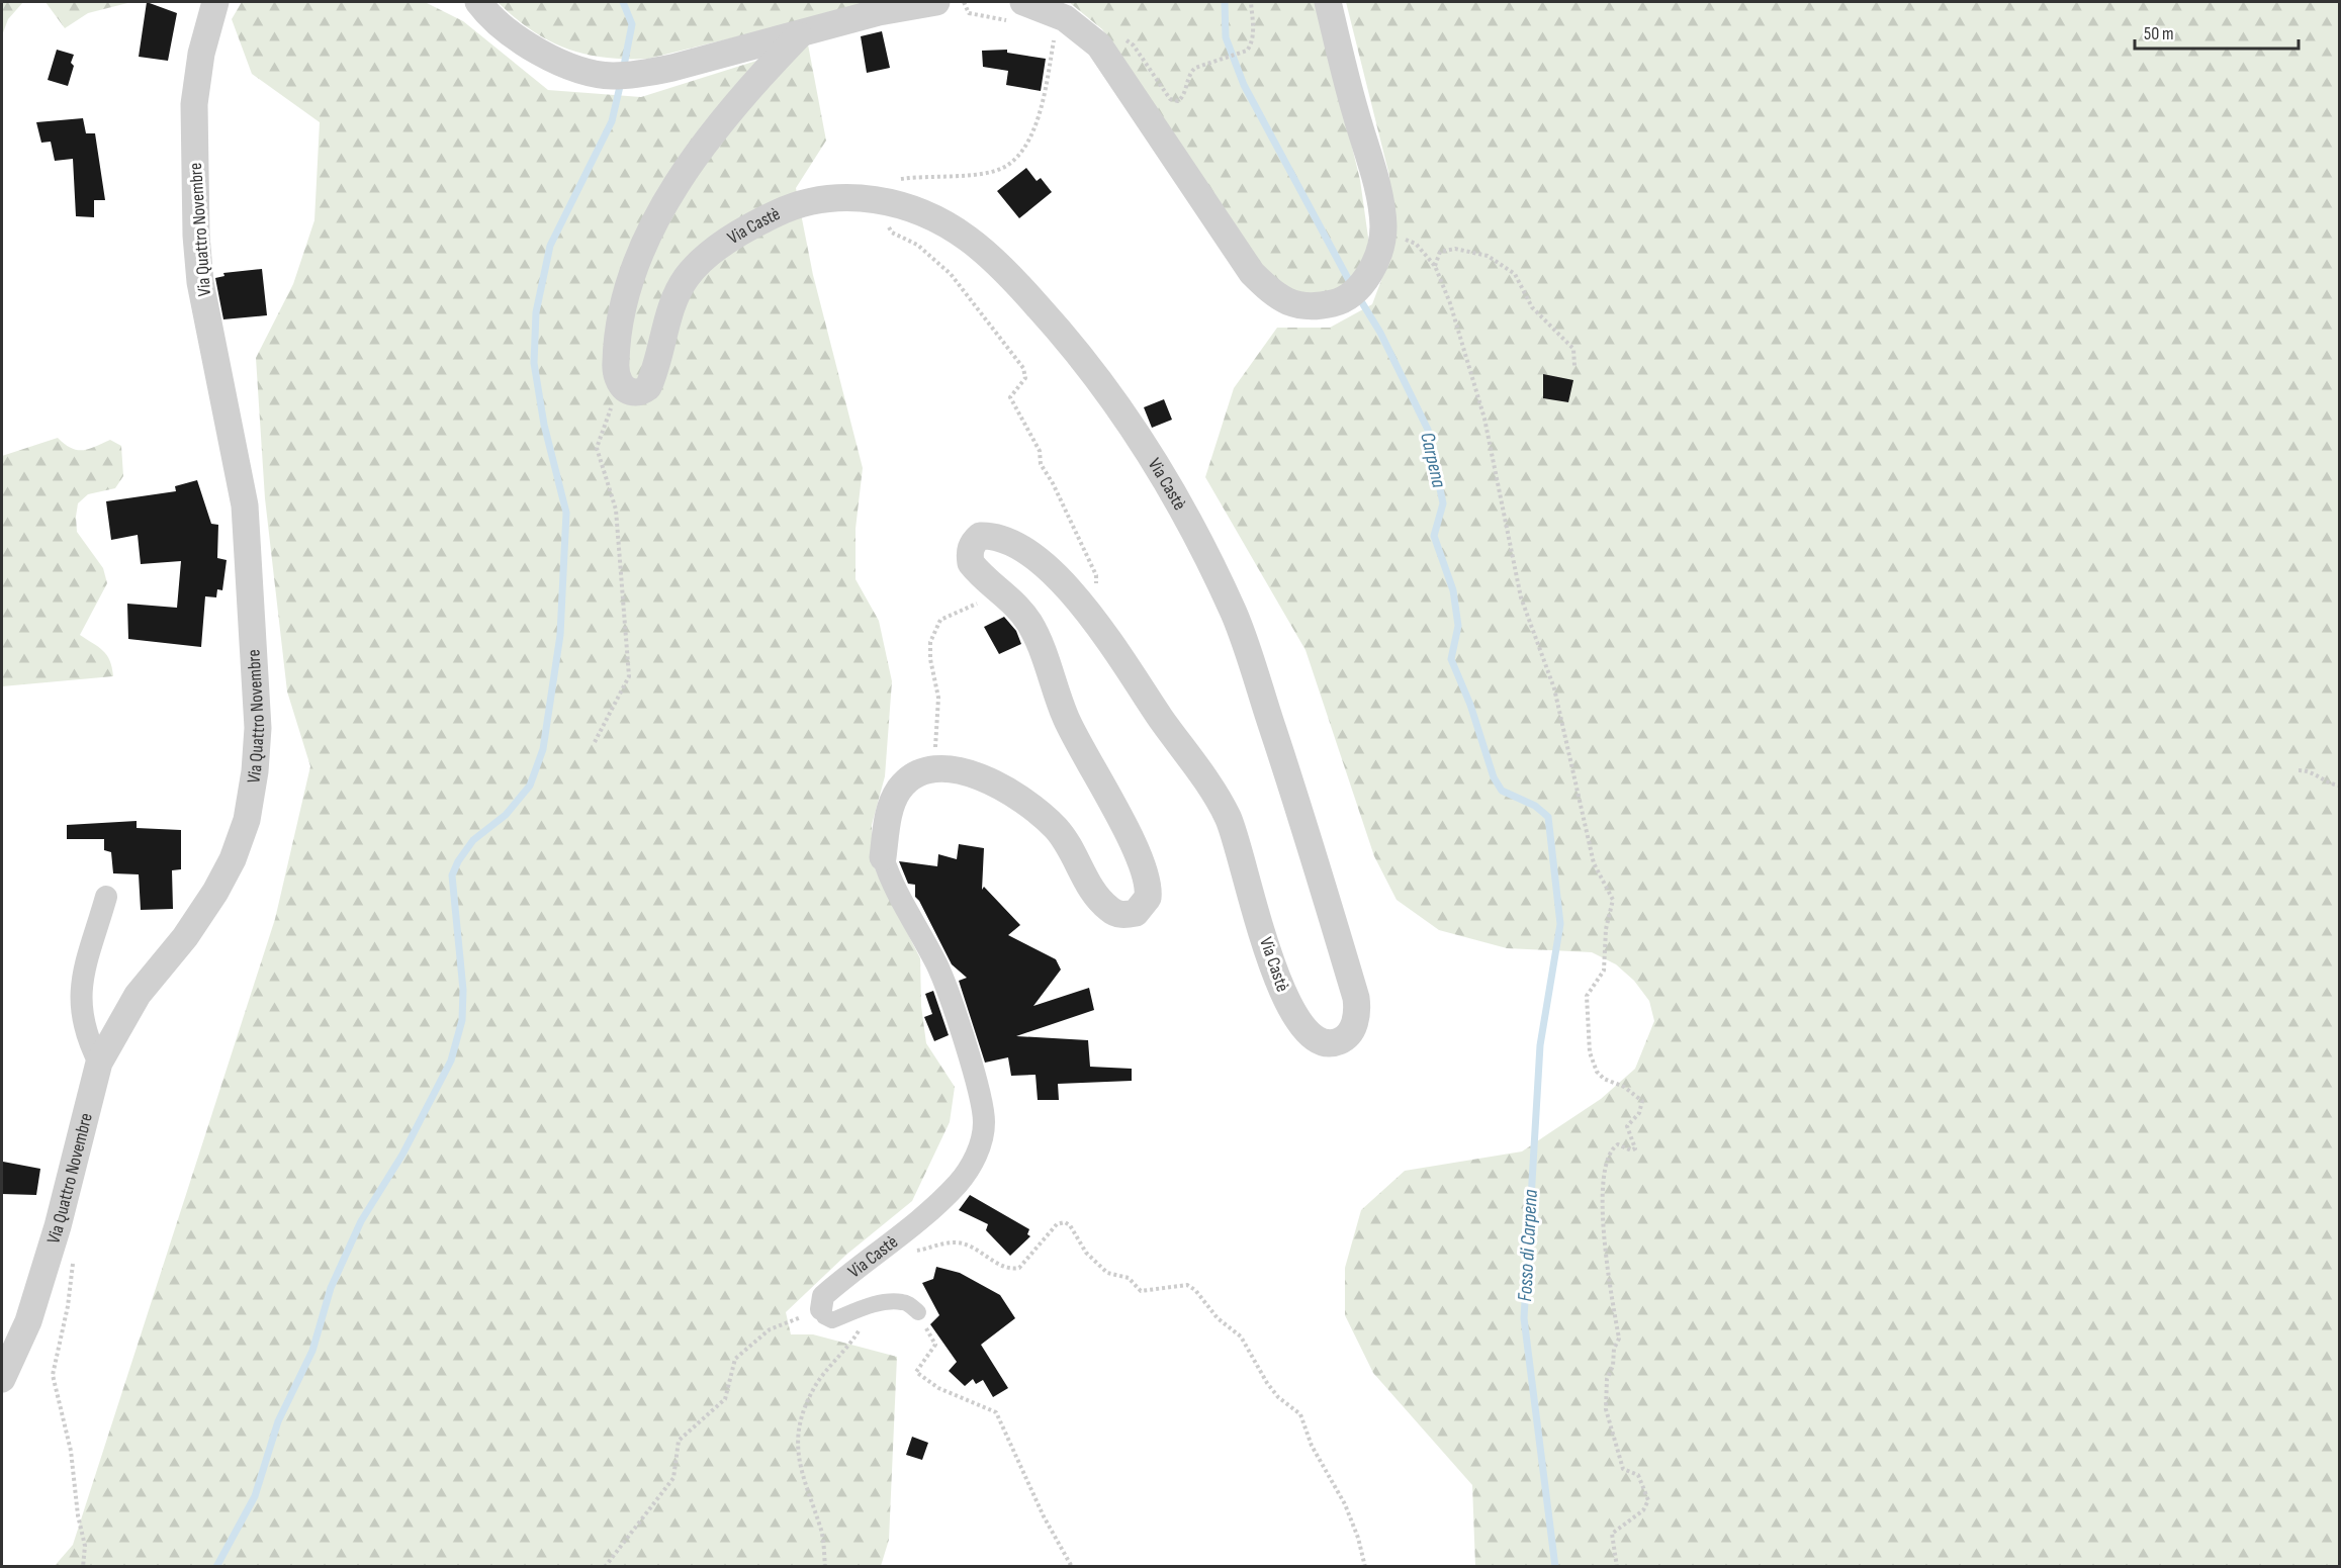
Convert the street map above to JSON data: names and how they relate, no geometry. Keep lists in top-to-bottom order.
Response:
{
  "streets": {
    "street": ["Via Castè", "Via Quattro Novembre"]
  },
  "water": ["Carpena", "Fosso di Carpena"],
  "scale_bar": "50 m"
}
